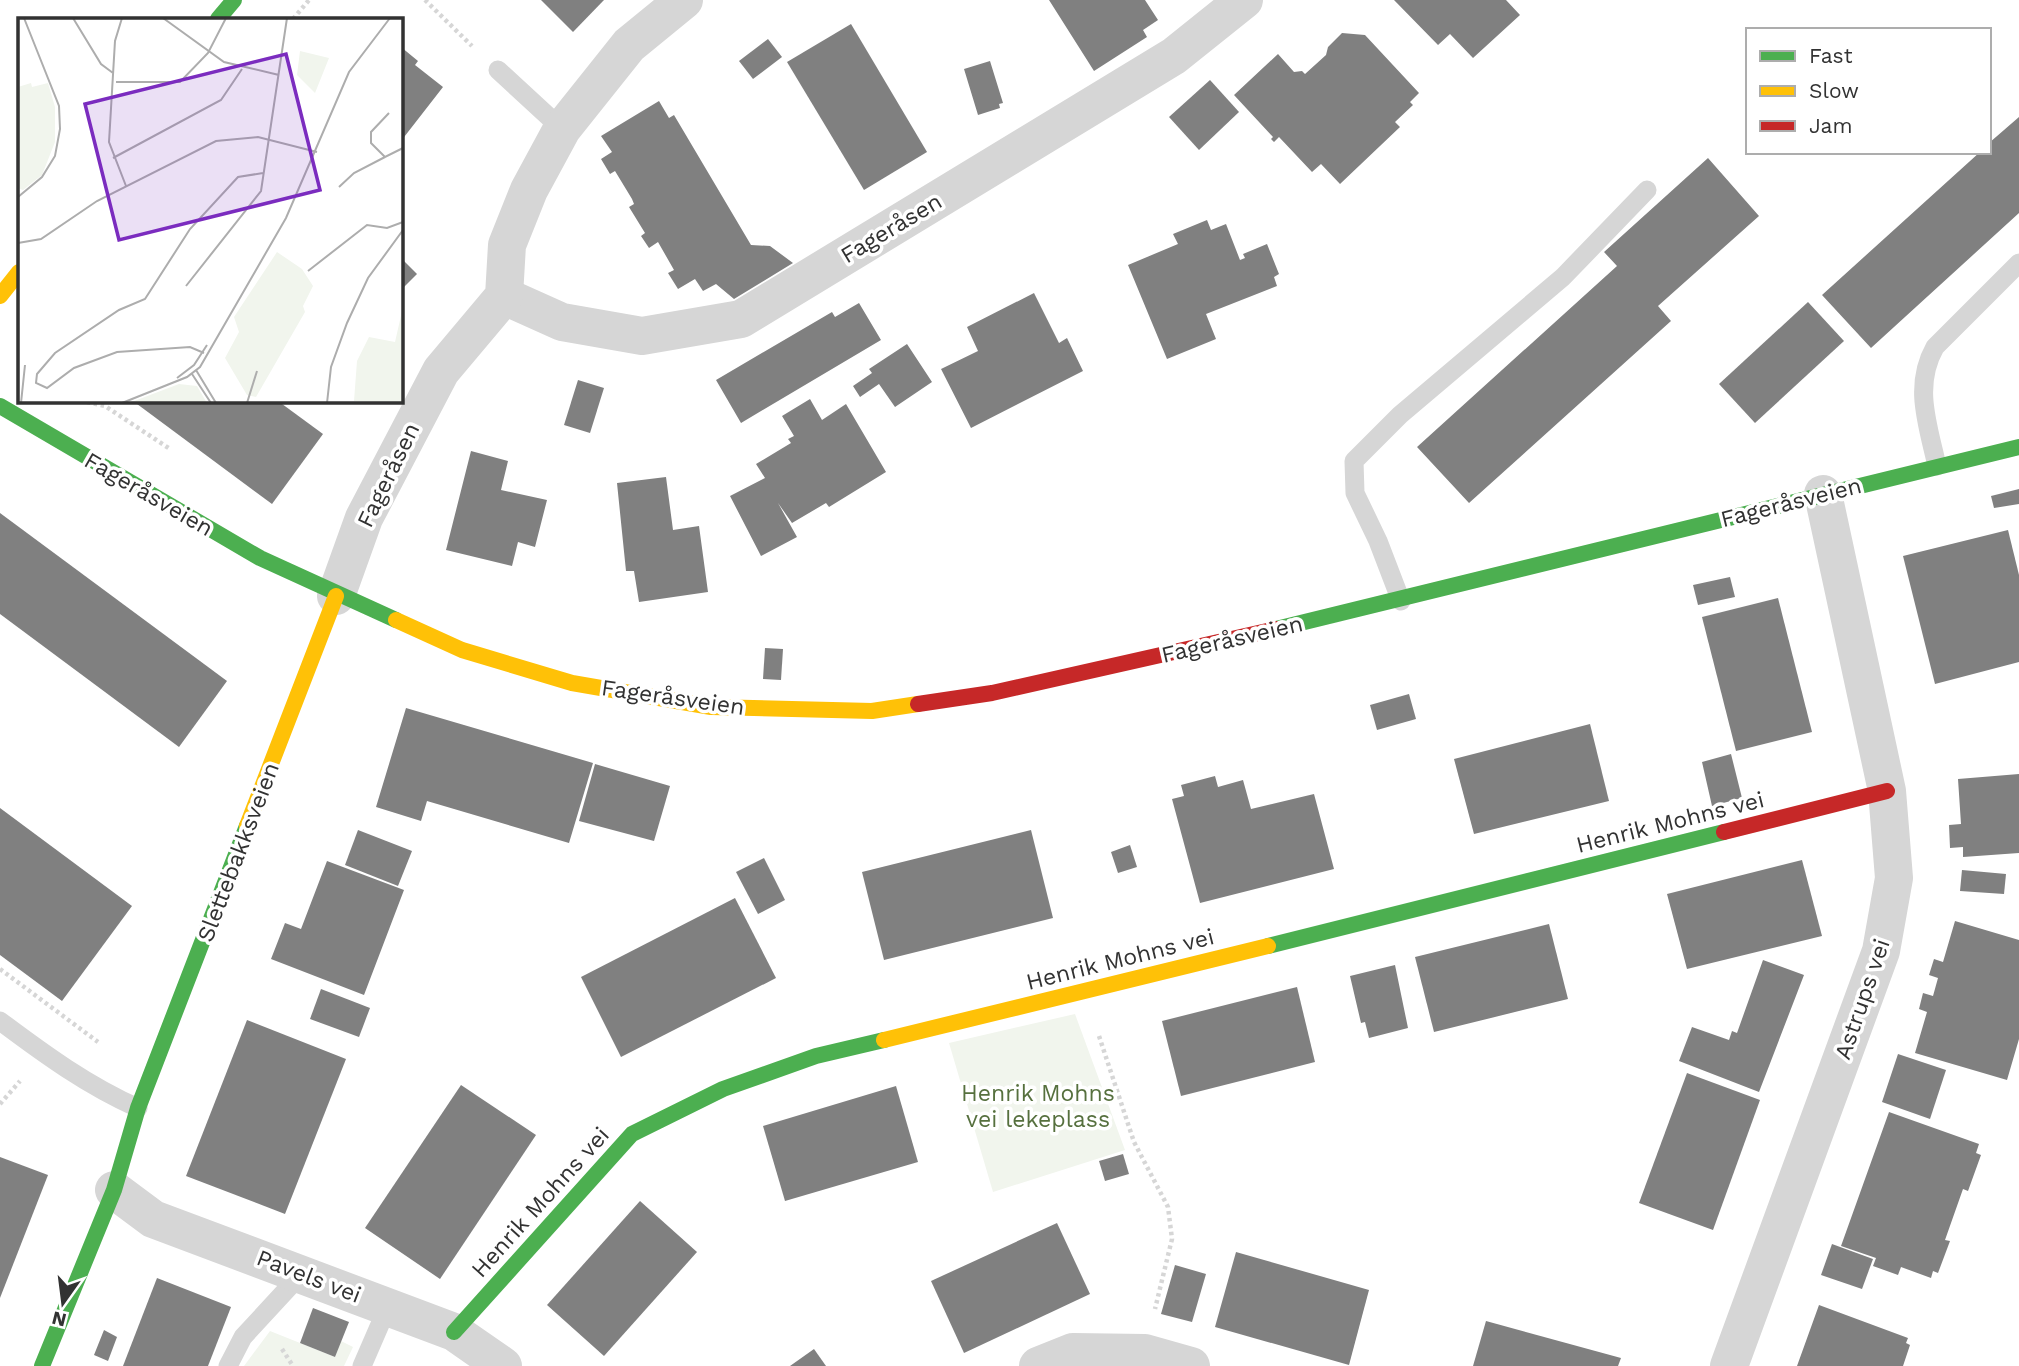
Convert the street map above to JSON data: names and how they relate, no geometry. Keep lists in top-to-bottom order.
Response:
{
  "streets": {
    "street": [
      "Fageråsen",
      "Fageråsveien",
      "Henrik Mohns vei",
      "Slettebakksveien",
      "Astrups vei",
      "Pavels vei"
    ]
  },
  "crossings": [
    ["Fageråsen", "Fageråsveien"],
    ["Fageråsen", "Slettebakksveien"],
    ["Fageråsveien", "Slettebakksveien"],
    ["Fageråsveien", "Astrups vei"],
    ["Henrik Mohns vei", "Astrups vei"],
    ["Henrik Mohns vei", "Pavels vei"],
    ["Slettebakksveien", "Pavels vei"]
  ],
  "parks": ["Henrik Mohns vei lekeplass"],
  "legend": ["Fast", "Slow", "Jam"],
  "north": "bottom"
}
